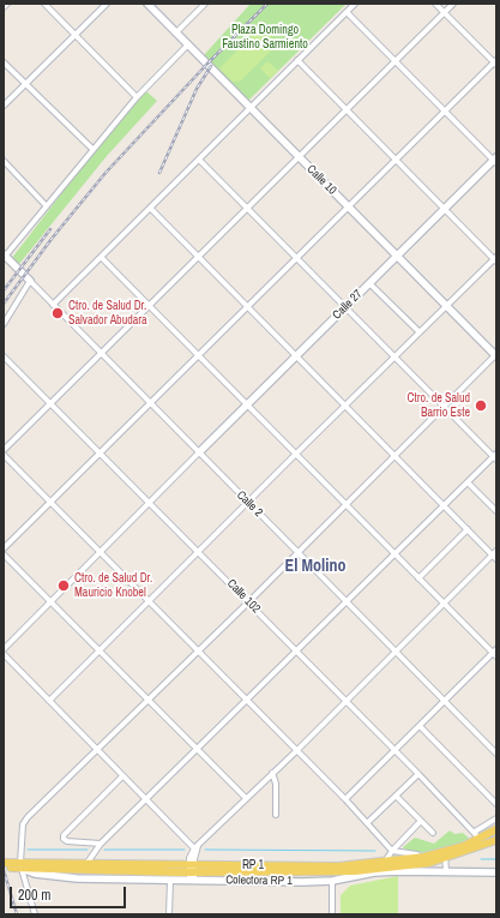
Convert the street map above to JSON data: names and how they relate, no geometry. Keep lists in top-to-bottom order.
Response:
{
  "streets": {
    "main road": ["RP 1"],
    "street": [
      "Calle 10",
      "Calle 27",
      "Calle 2",
      "Calle 102",
      "Colectora RP 1"
    ]
  },
  "crossings": [
    ["Calle 10", "Calle 27"],
    ["Calle 27", "Calle 2"],
    ["Calle 102", "RP 1"],
    ["RP 1", "Colectora RP 1"]
  ],
  "districts": ["El Molino"],
  "parks": ["Plaza Domingo Faustino Sarmiento"],
  "places": ["Ctro. de Salud Dr. Salvador Abudara", "Ctro. de Salud Barrio Este", "Ctro. de Salud Dr. Mauricio Knobel"],
  "scale_bar": "200 m"
}
